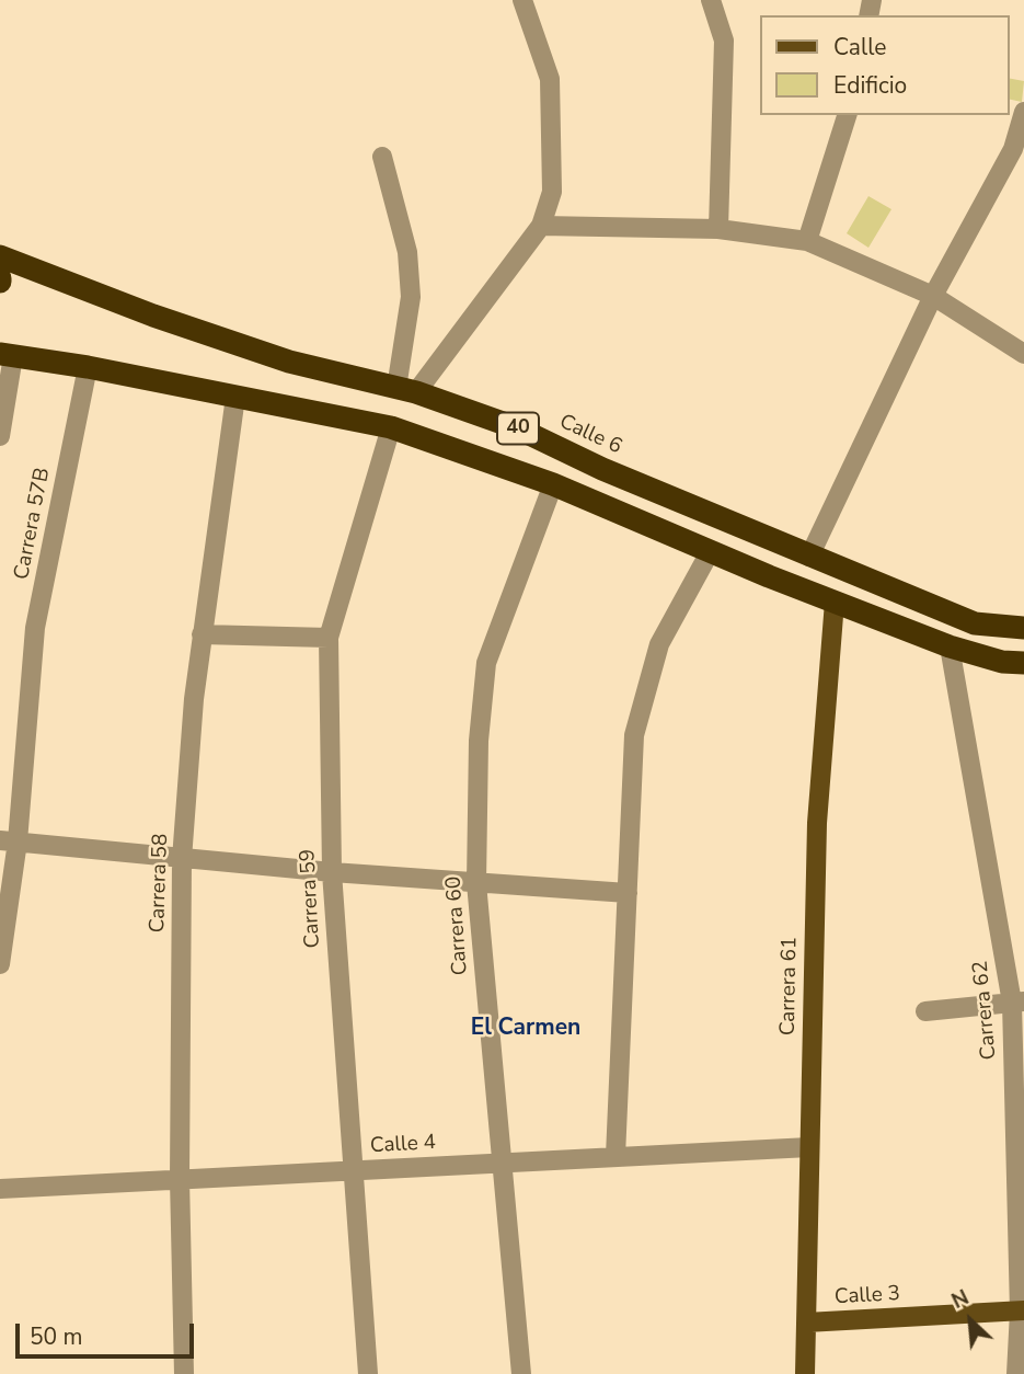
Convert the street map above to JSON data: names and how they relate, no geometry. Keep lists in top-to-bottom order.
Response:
{
  "streets": {
    "highway": ["40", "Calle 6"],
    "main road": ["Carrera 61", "Calle 3"],
    "street": [
      "Carrera 57B",
      "Carrera 58",
      "Carrera 59",
      "Carrera 60",
      "Carrera 62",
      "Calle 4"
    ]
  },
  "crossings": [
    ["40", "Carrera 57B"],
    ["40", "Carrera 58"],
    ["40", "Carrera 59"],
    ["40", "Carrera 60"],
    ["40", "Carrera 61"],
    ["40", "Carrera 62"],
    ["Carrera 58", "Calle 4"],
    ["Carrera 59", "Calle 4"],
    ["Carrera 60", "Calle 4"],
    ["Carrera 61", "Calle 4"],
    ["Carrera 61", "Calle 3"],
    ["Carrera 62", "Calle 3"]
  ],
  "districts": ["El Carmen"],
  "legend": ["Calle", "Edificio"],
  "scale_bar": "50 m",
  "north": "top left"
}
